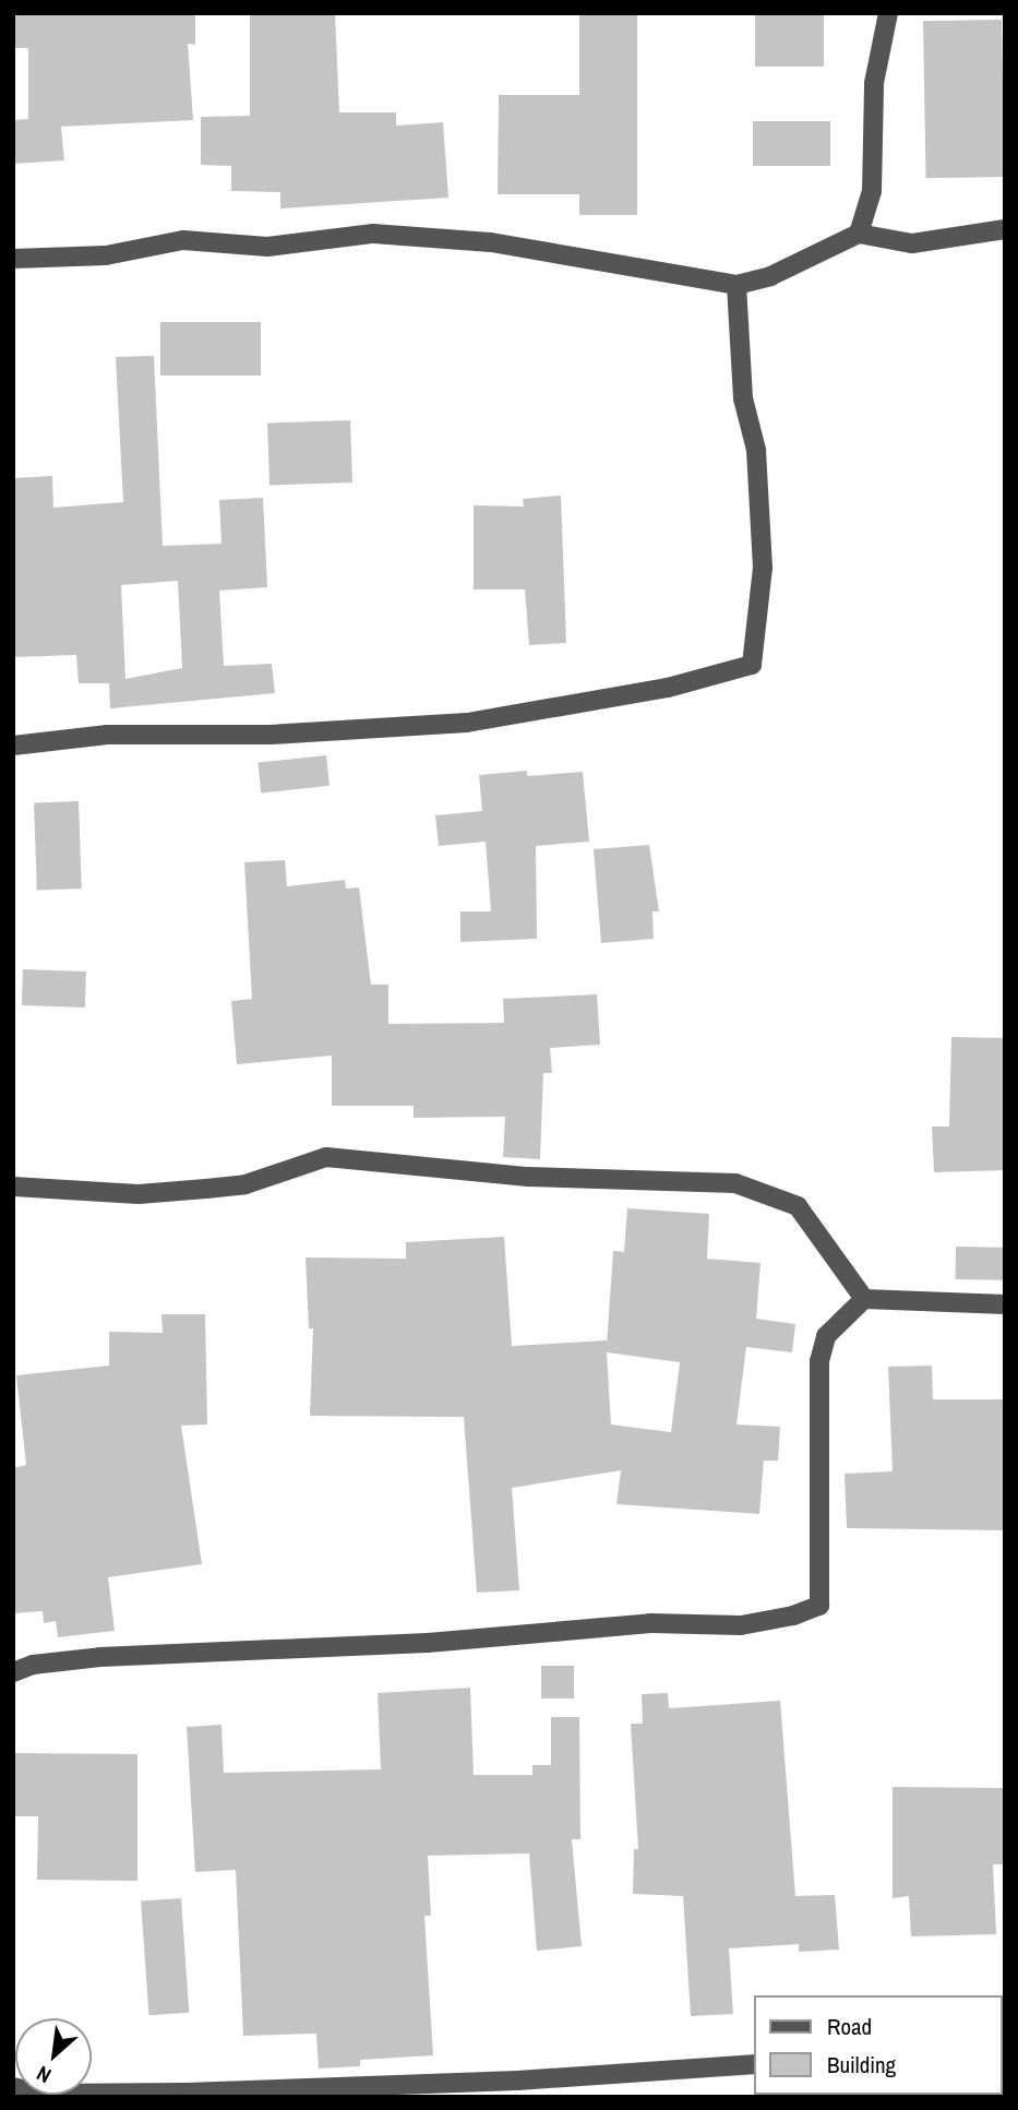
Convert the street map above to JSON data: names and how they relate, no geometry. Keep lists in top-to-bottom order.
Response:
{
  "legend": ["Road", "Building"],
  "north": "bottom left"
}
